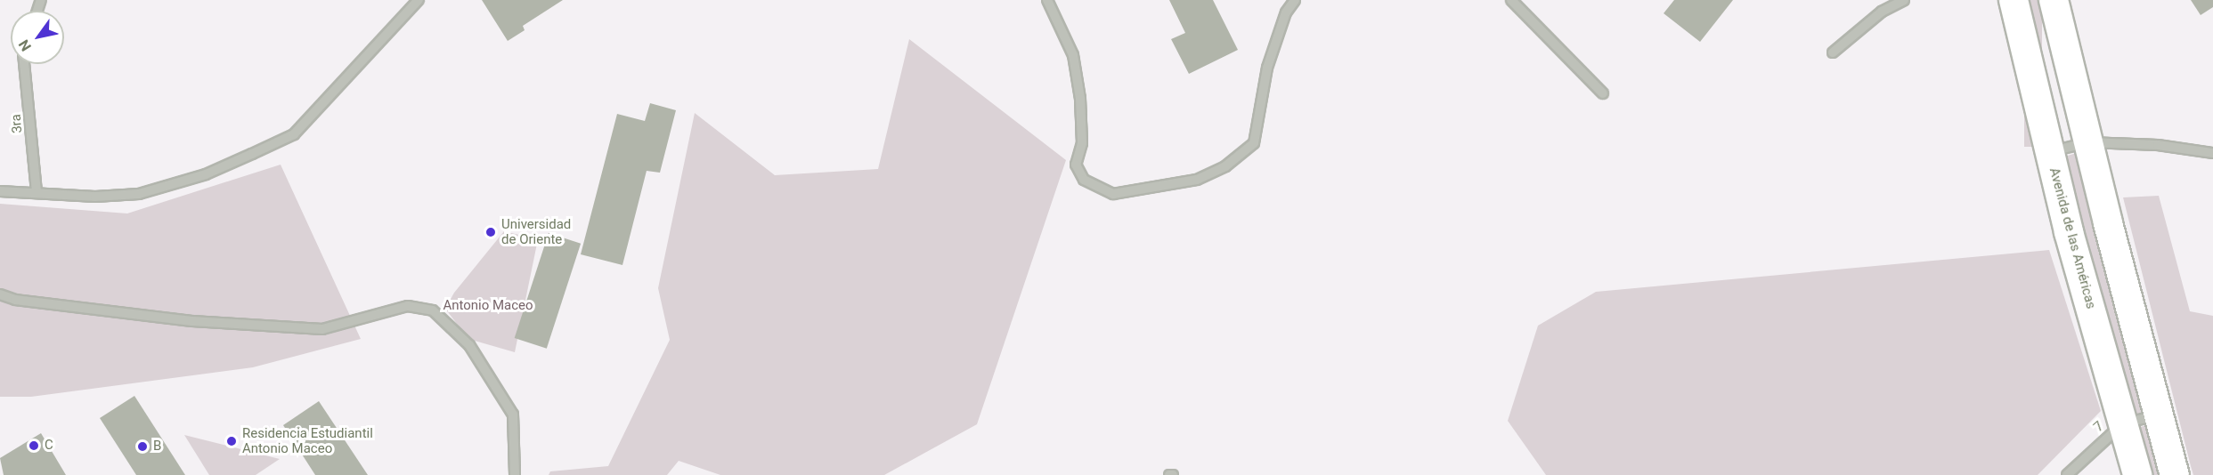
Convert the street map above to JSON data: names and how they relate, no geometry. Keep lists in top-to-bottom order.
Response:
{
  "streets": {
    "main road": ["Avenida de las Américas"],
    "street": ["3ra", "7"]
  },
  "crossings": [
    ["Avenida de las Américas", "7"]
  ],
  "parks": ["Antonio Maceo"],
  "places": [
    "Universidad de Oriente",
    "Residencia Estudiantil Antonio Maceo",
    "C",
    "B"
  ],
  "north": "bottom left"
}
